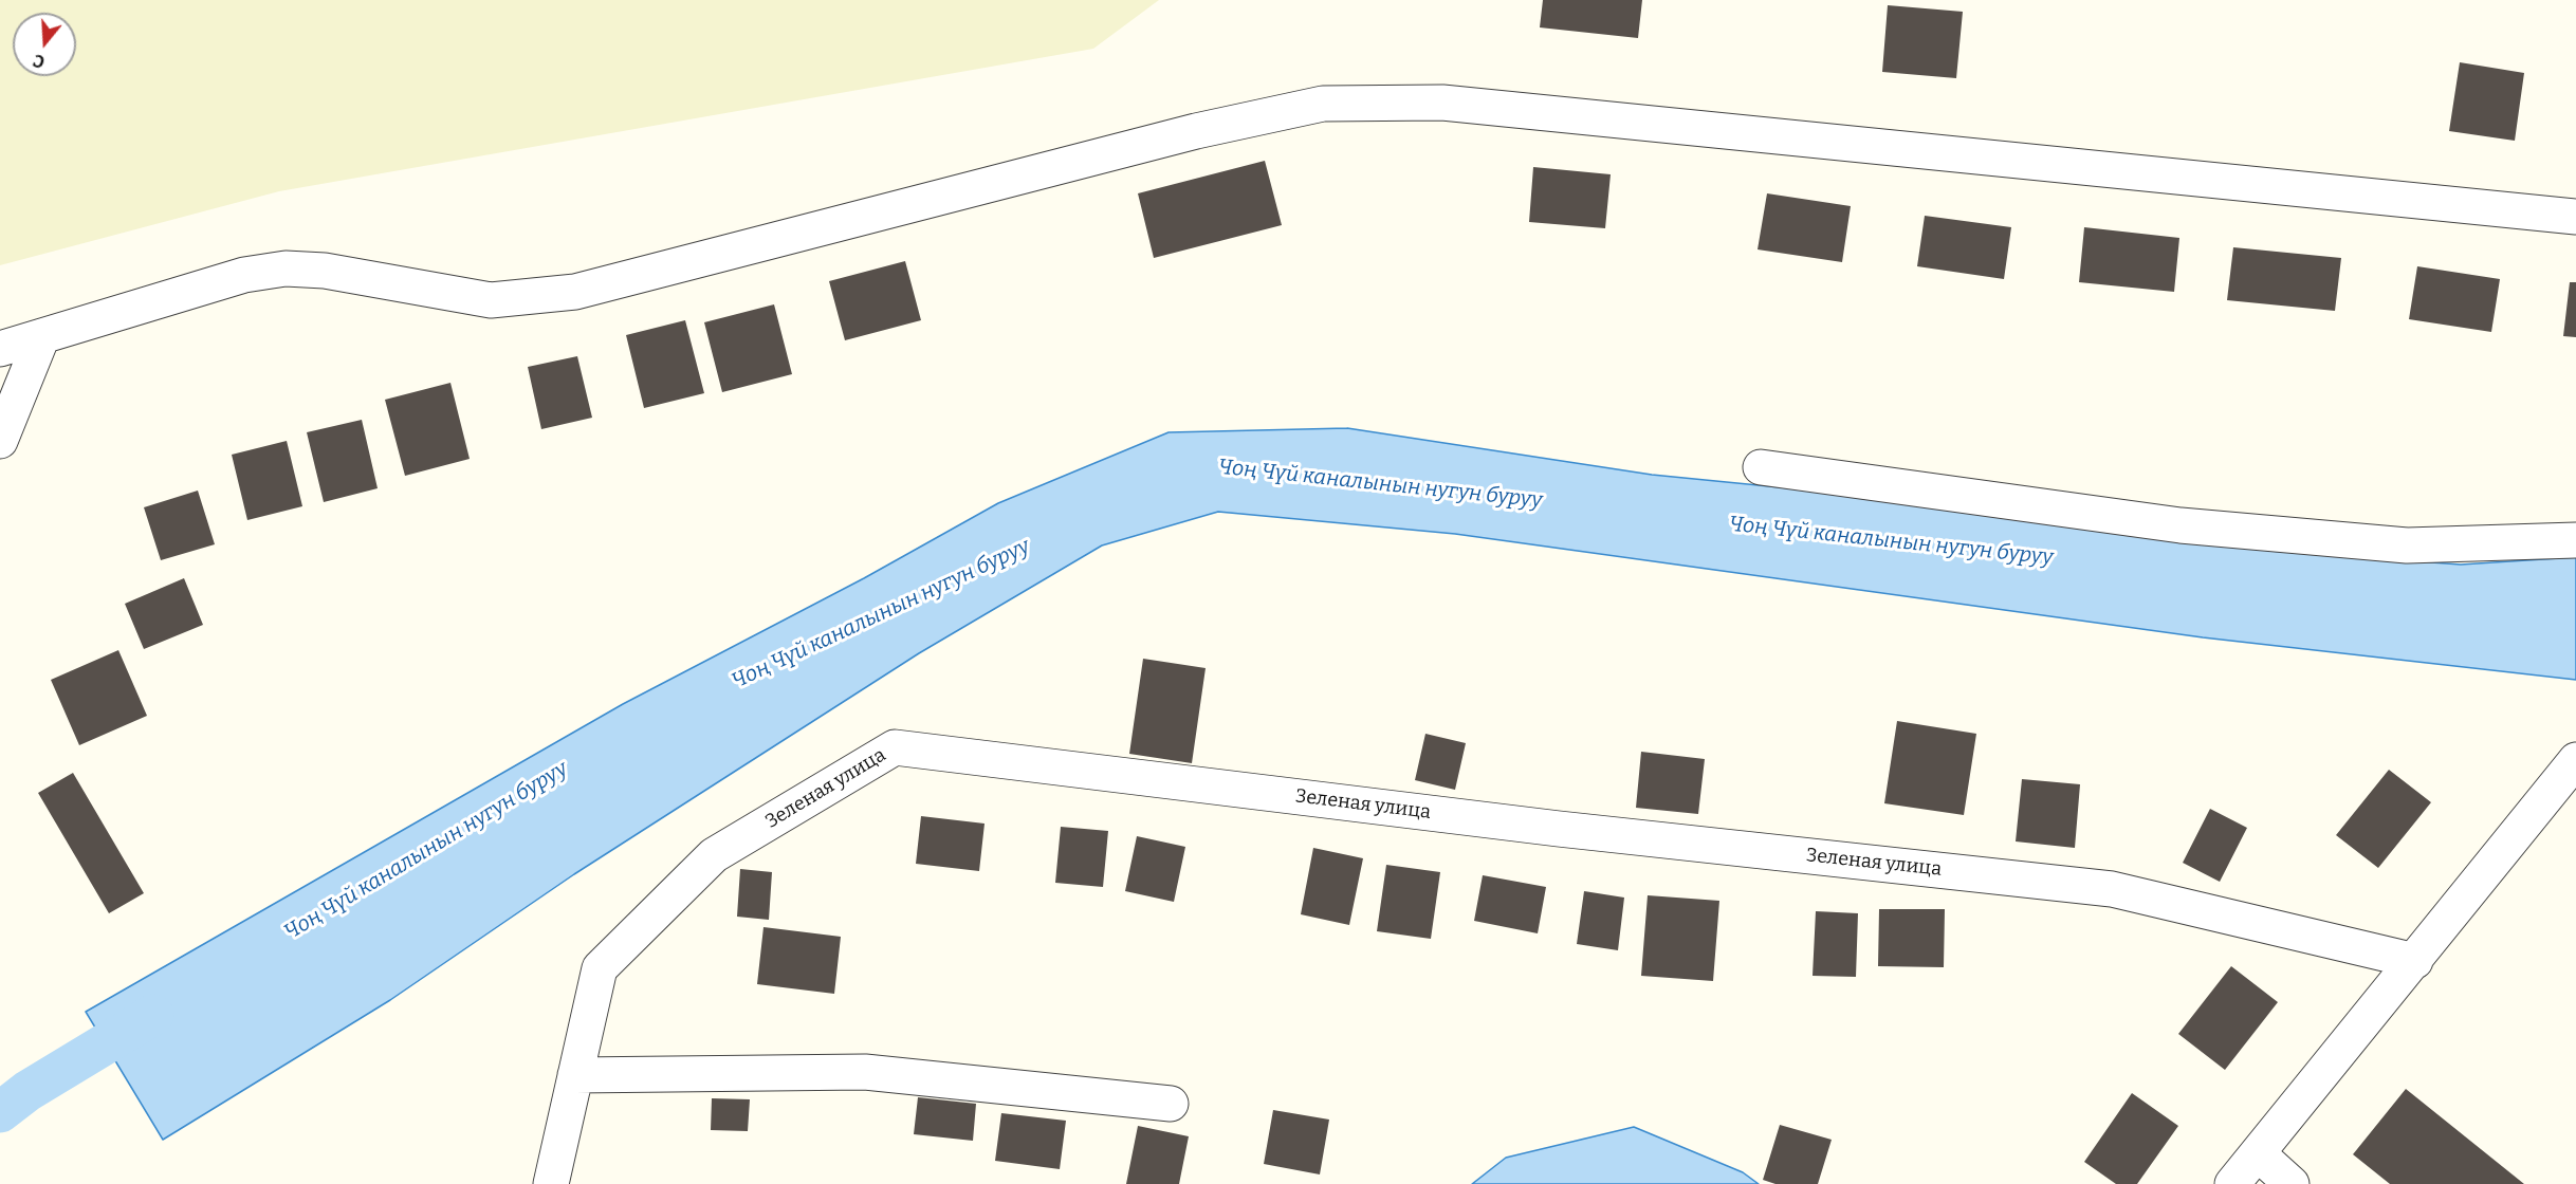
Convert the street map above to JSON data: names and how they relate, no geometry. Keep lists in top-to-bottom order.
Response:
{
  "streets": {
    "street": ["Зеленая улица"]
  },
  "water": ["Чоң Чүй каналынын нугун буруу"],
  "north": "bottom"
}
